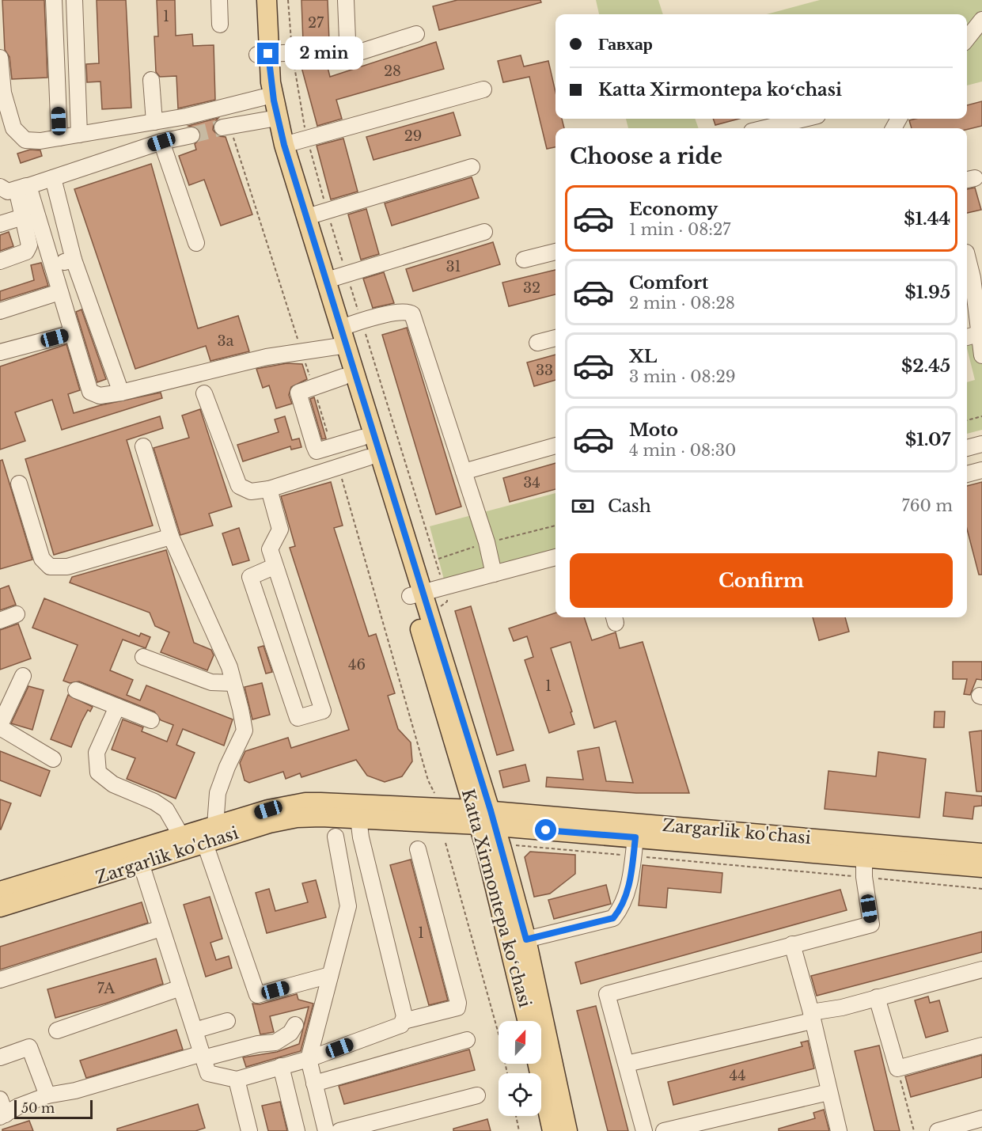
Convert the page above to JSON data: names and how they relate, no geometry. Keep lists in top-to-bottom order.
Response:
{
  "streets": {
    "main road": ["Zargarlik ko'chasi", "Katta Xirmontepa koʻchasi"]
  },
  "crossings": [
    ["Zargarlik ko'chasi", "Katta Xirmontepa koʻchasi"]
  ],
  "house_numbers": [
    "1",
    "27",
    "28",
    "29",
    "31",
    "32",
    "3a",
    "33",
    "34",
    "46",
    "1",
    "1",
    "7A",
    "44"
  ],
  "scale_bar": "50 m",
  "north": "top",
  "page": {
    "banner": ["Гавхар", "Katta Xirmontepa koʻchasi"],
    "bubble": "2 min",
    "heading": "Choose a ride",
    "list": [
      {
        "name": "Economy",
        "note": "1 min · 08:27",
        "value": "$1.44"
      },
      {
        "name": "Comfort",
        "note": "2 min · 08:28",
        "value": "$1.95"
      },
      {
        "name": "XL",
        "note": "3 min · 08:29",
        "value": "$2.45"
      },
      {
        "name": "Moto",
        "note": "4 min · 08:30",
        "value": "$1.07"
      }
    ],
    "pay": ["Cash", "760 m"],
    "buttons": "Confirm",
    "scale": "50 m"
  }
}
